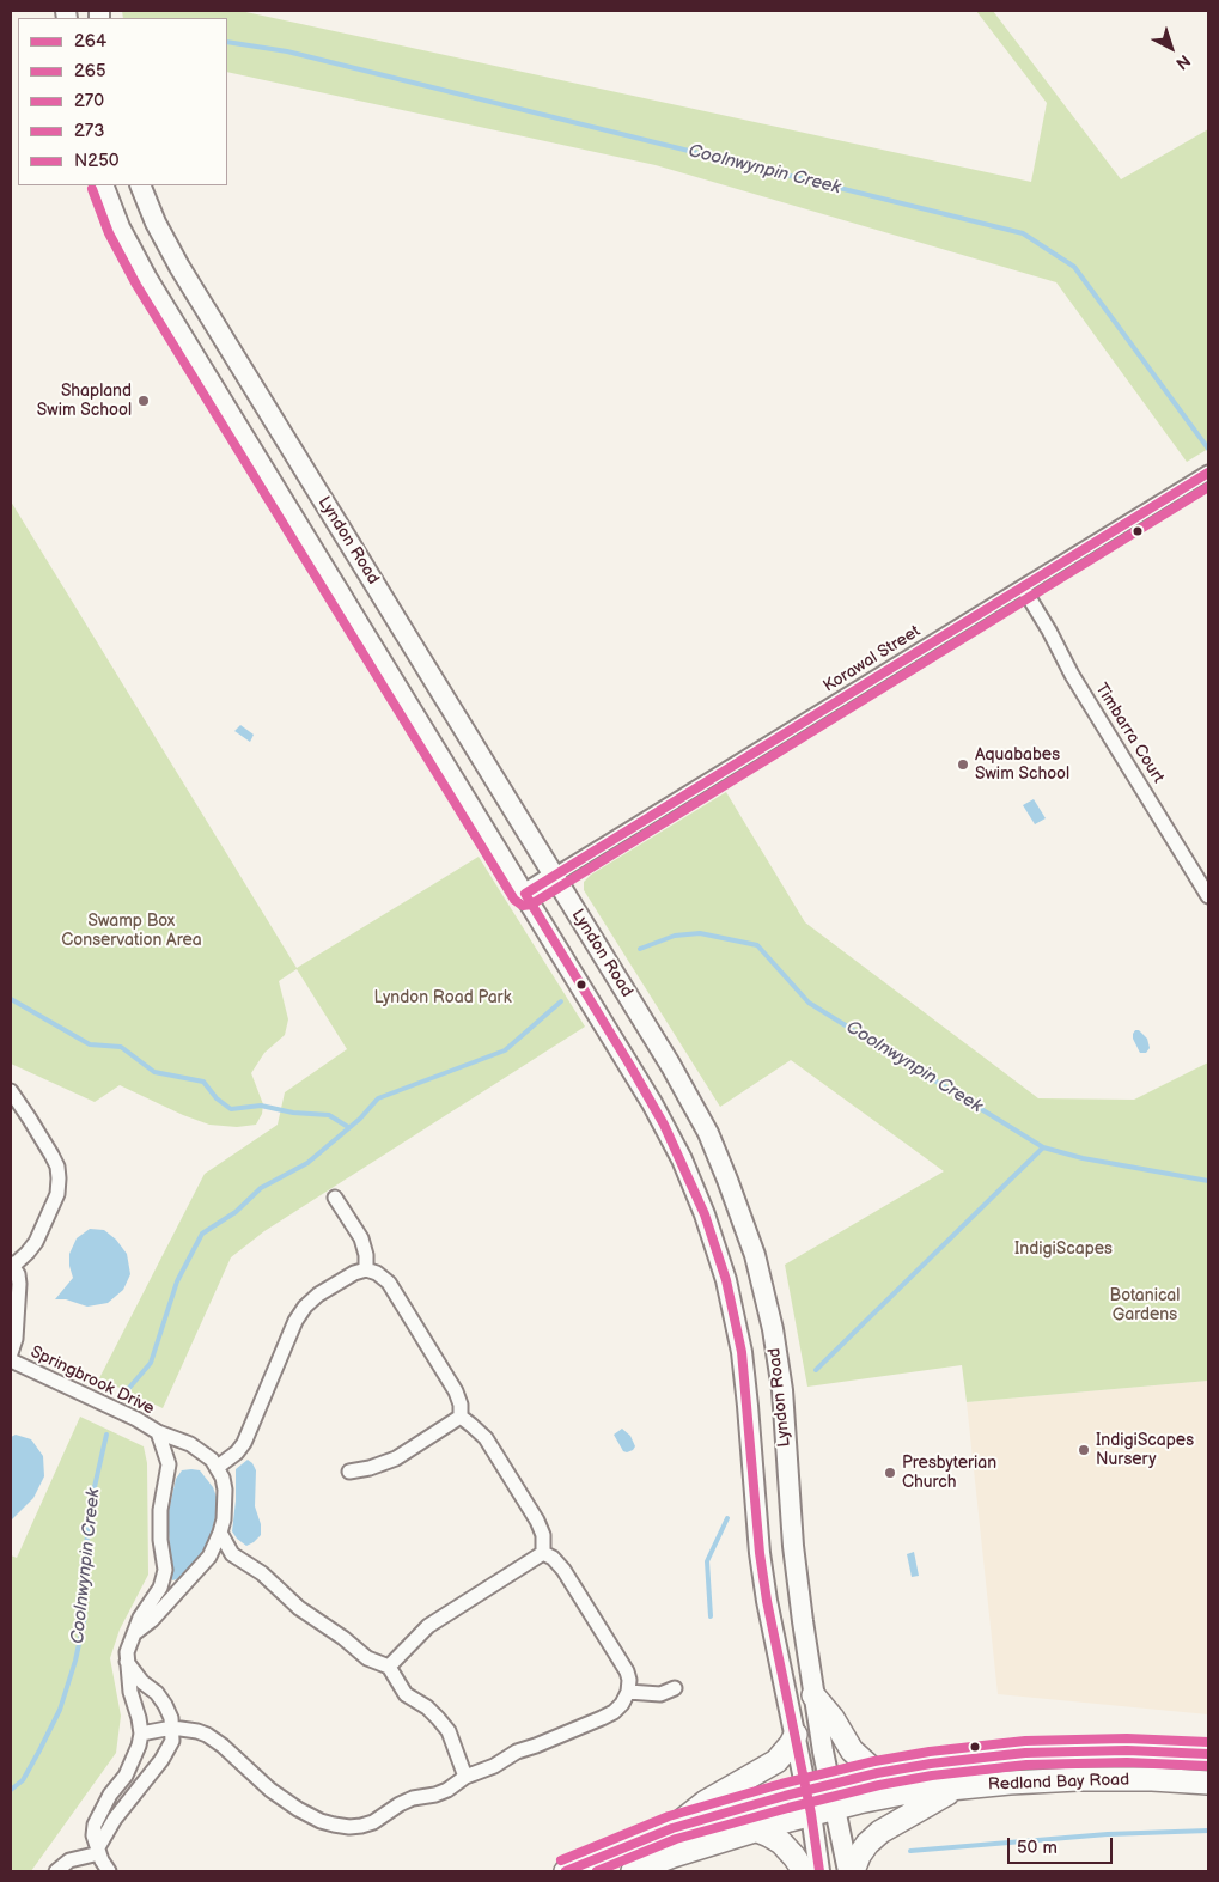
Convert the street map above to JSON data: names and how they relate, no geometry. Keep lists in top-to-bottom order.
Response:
{
  "streets": {
    "main road": ["Lyndon Road", "Redland Bay Road"],
    "street": ["Korawal Street", "Timbarra Court", "Springbrook Drive"]
  },
  "crossings": [
    ["Lyndon Road", "Korawal Street"],
    ["Lyndon Road", "Redland Bay Road"],
    ["Korawal Street", "Timbarra Court"]
  ],
  "water": ["Coolnwynpin Creek"],
  "parks": [
    "Swamp Box Conservation Area",
    "Lyndon Road Park",
    "IndigiScapes",
    "Botanical Gardens"
  ],
  "places": [
    "Shapland Swim School",
    "Aquababes Swim School",
    "IndigiScapes Nursery",
    "Presbyterian Church"
  ],
  "lines": [
    "transit line 265",
    "transit line 264",
    "transit line N250",
    "transit line 270",
    "transit line 273"
  ],
  "legend": [
    "264",
    "265",
    "270",
    "273",
    "N250"
  ],
  "scale_bar": "50 m",
  "north": "bottom right"
}
